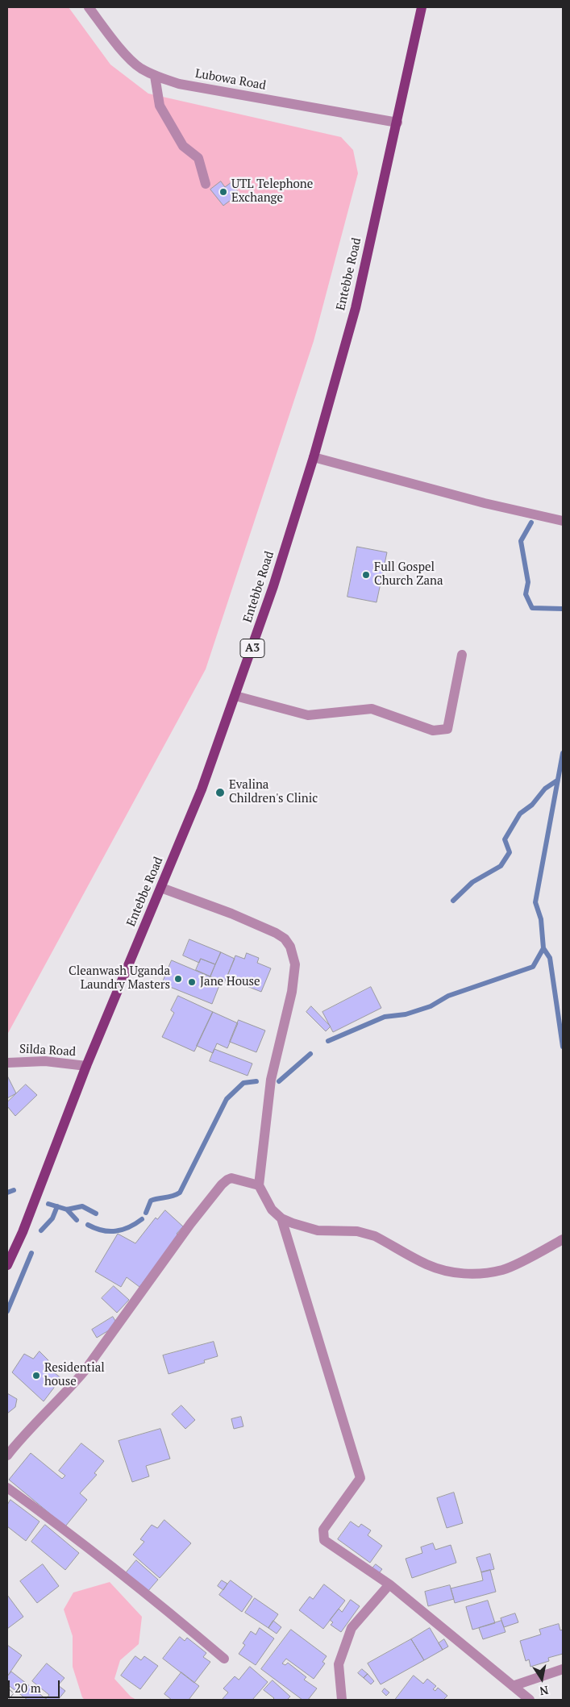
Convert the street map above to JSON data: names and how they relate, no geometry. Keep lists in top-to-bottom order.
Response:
{
  "streets": {
    "main road": ["Entebbe Road", "A3"],
    "street": ["Lubowa Road", "Silda Road"]
  },
  "crossings": [
    ["Lubowa Road", "Entebbe Road"],
    ["Entebbe Road", "Silda Road"]
  ],
  "places": [
    "UTL Telephone Exchange",
    "Full Gospel Church Zana",
    "Evalina Children's Clinic",
    "Cleanwash Uganda Laundry Masters",
    "Jane House",
    "Residential house"
  ],
  "scale_bar": "20 m",
  "north": "bottom"
}
